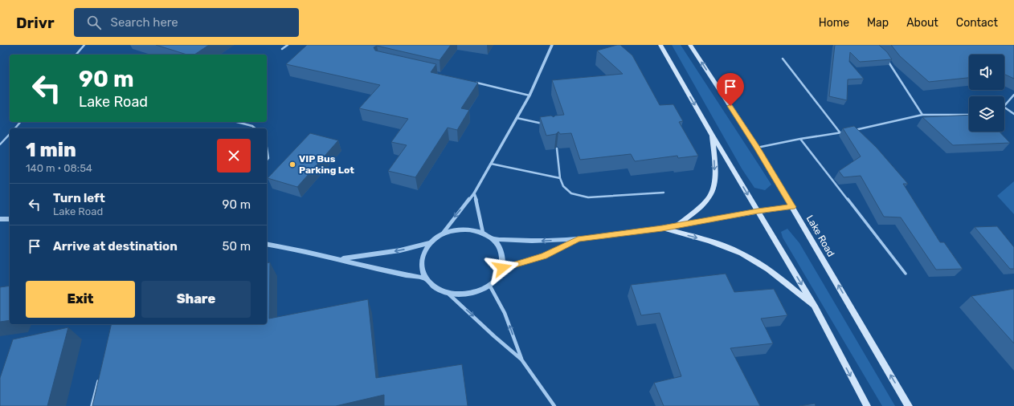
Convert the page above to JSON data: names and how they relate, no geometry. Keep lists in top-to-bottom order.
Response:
{
  "streets": {
    "main road": ["Lake Road"]
  },
  "places": ["VIP Bus Parking Lot"],
  "page": {
    "header": "Drivr",
    "search": "Search here",
    "nav": [
      "Home",
      "Map",
      "About",
      "Contact"
    ],
    "turn": ["90 m", "Lake Road"],
    "heading": ["1 min", "140 m · 08:54"],
    "list": [
      {
        "name": "Turn left",
        "note": "Lake Road",
        "value": "90 m"
      },
      {
        "name": "Arrive at destination",
        "value": "50 m"
      }
    ],
    "buttons": ["Exit", "Share"]
  }
}
